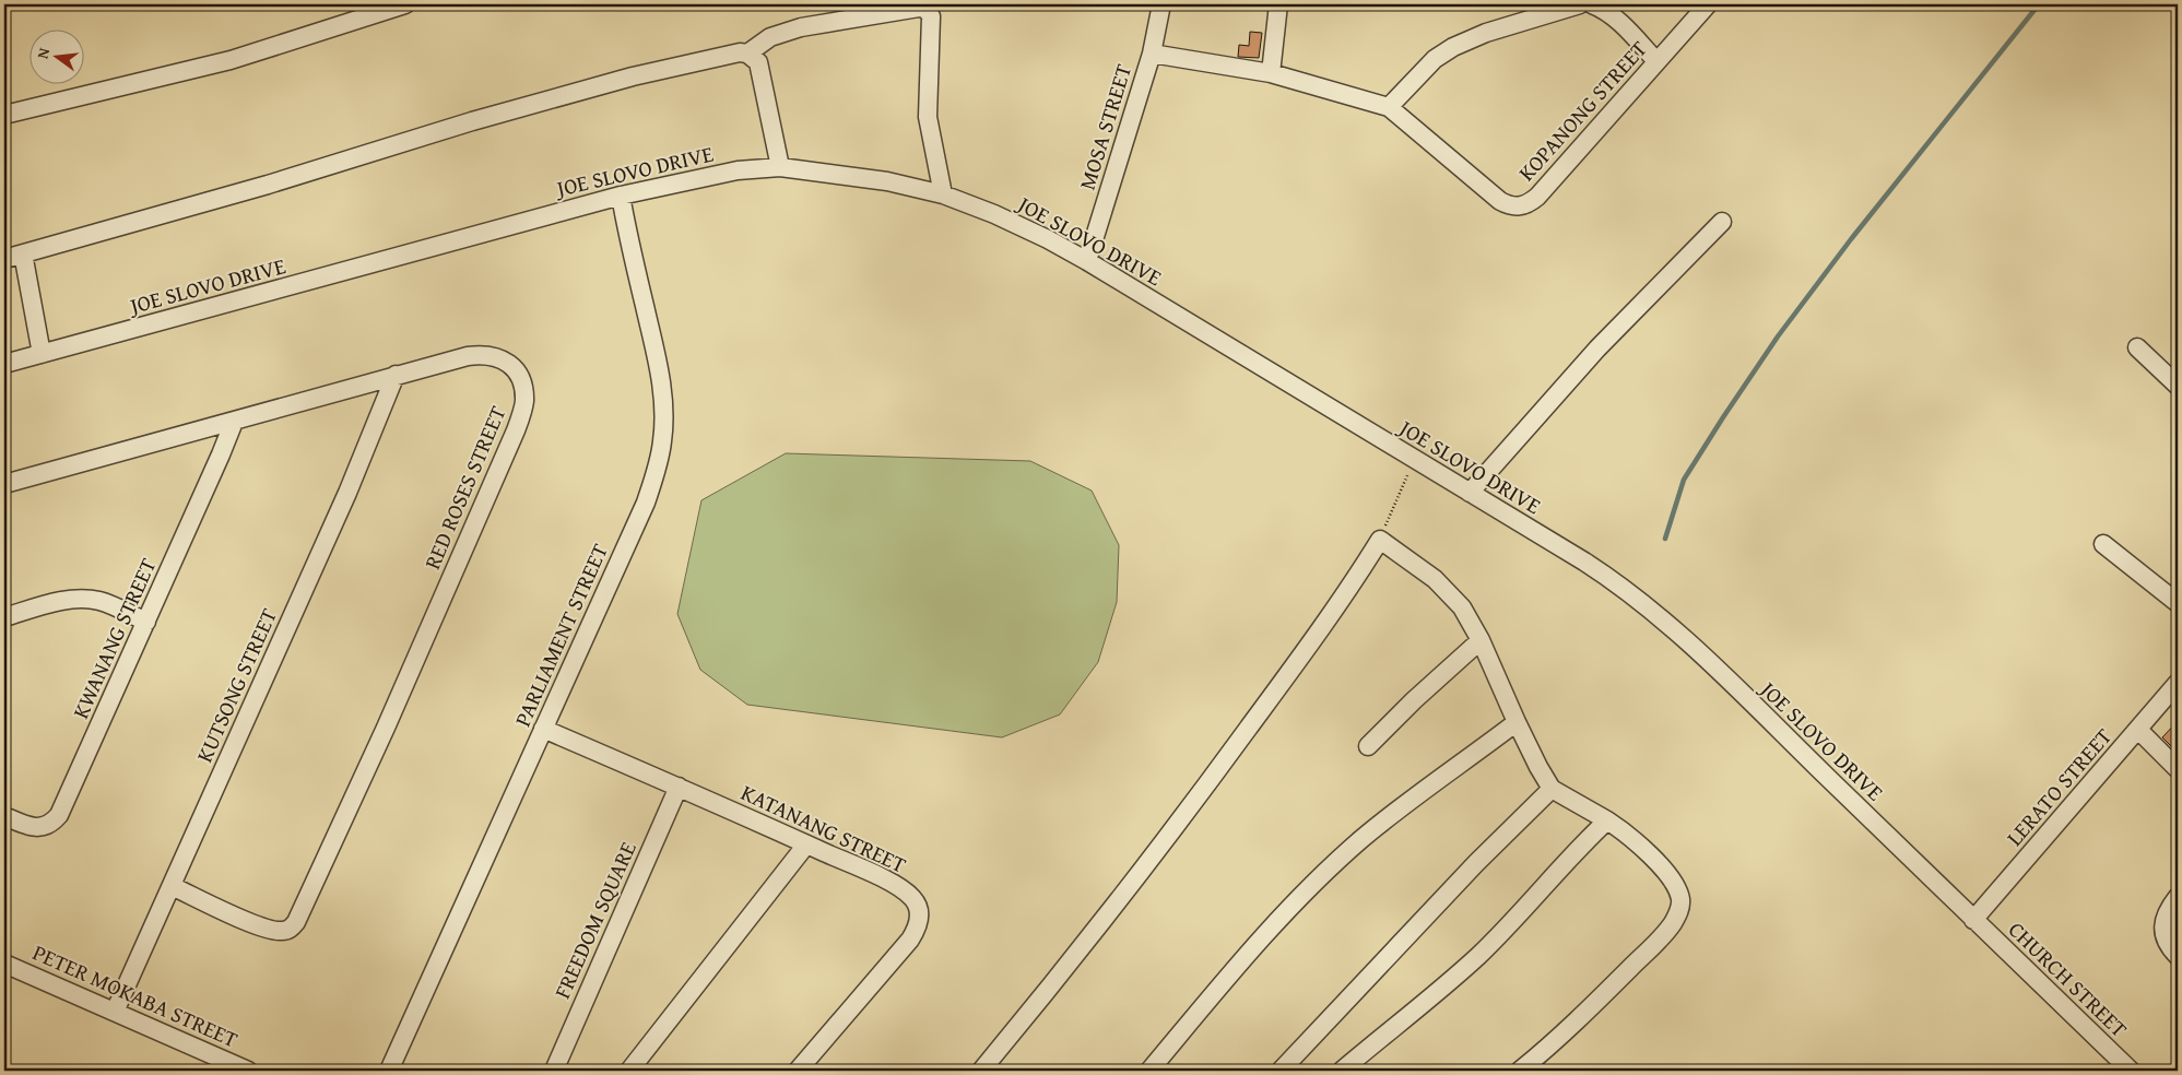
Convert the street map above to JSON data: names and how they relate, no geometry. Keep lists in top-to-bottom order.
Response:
{
  "streets": {
    "street": [
      "KOPANONG STREET",
      "MOSA STREET",
      "JOE SLOVO DRIVE",
      "RED ROSES STREET",
      "PARLIAMENT STREET",
      "KWANANG STREET",
      "KUTSONG STREET",
      "LERATO STREET",
      "KATANANG STREET",
      "FREEDOM SQUARE",
      "CHURCH STREET",
      "PETER MOKABA STREET"
    ]
  },
  "crossings": [
    ["KOPANONG STREET", "MOSA STREET"],
    ["MOSA STREET", "JOE SLOVO DRIVE"],
    ["JOE SLOVO DRIVE", "PARLIAMENT STREET"],
    ["JOE SLOVO DRIVE", "LERATO STREET"],
    ["JOE SLOVO DRIVE", "CHURCH STREET"],
    ["RED ROSES STREET", "KWANANG STREET"],
    ["RED ROSES STREET", "KUTSONG STREET"],
    ["PARLIAMENT STREET", "KATANANG STREET"],
    ["KUTSONG STREET", "PETER MOKABA STREET"],
    ["LERATO STREET", "CHURCH STREET"],
    ["KATANANG STREET", "FREEDOM SQUARE"]
  ],
  "north": "left"
}
